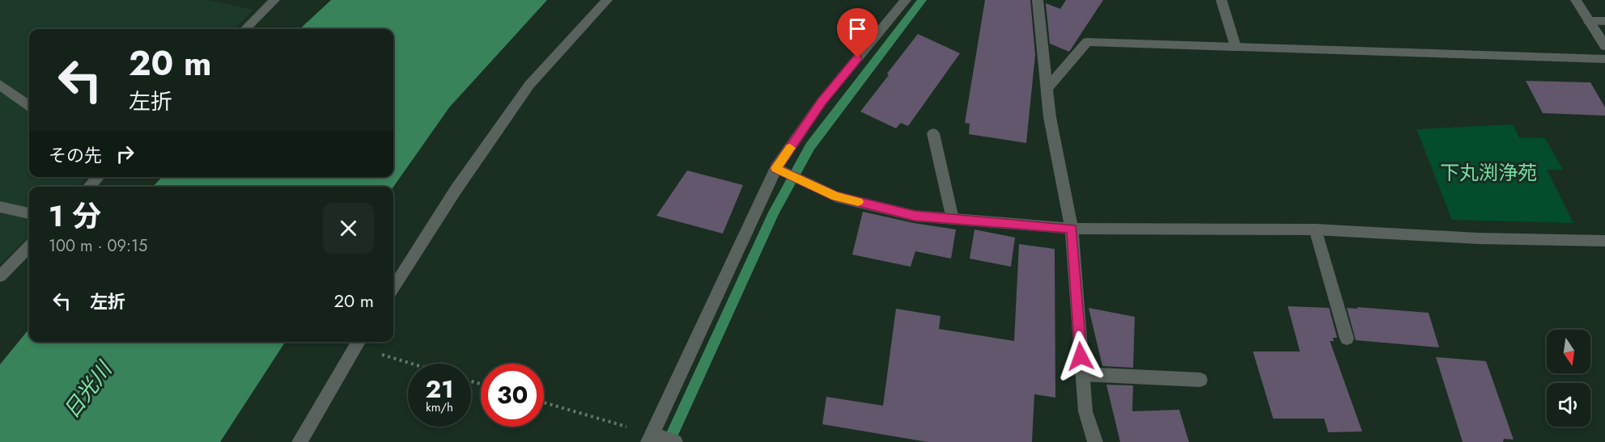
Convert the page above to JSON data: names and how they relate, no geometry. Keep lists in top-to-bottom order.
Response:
{
  "water": ["日光川"],
  "parks": ["下丸渕浄苑"],
  "north": "bottom",
  "page": {
    "turn": ["20 m", "左折"],
    "then": "その先",
    "heading": ["1 分", "100 m · 09:15"],
    "list": [
      {
        "name": "左折",
        "value": "20 m"
      }
    ],
    "speed": "21 km/h",
    "limit": "30"
  }
}
